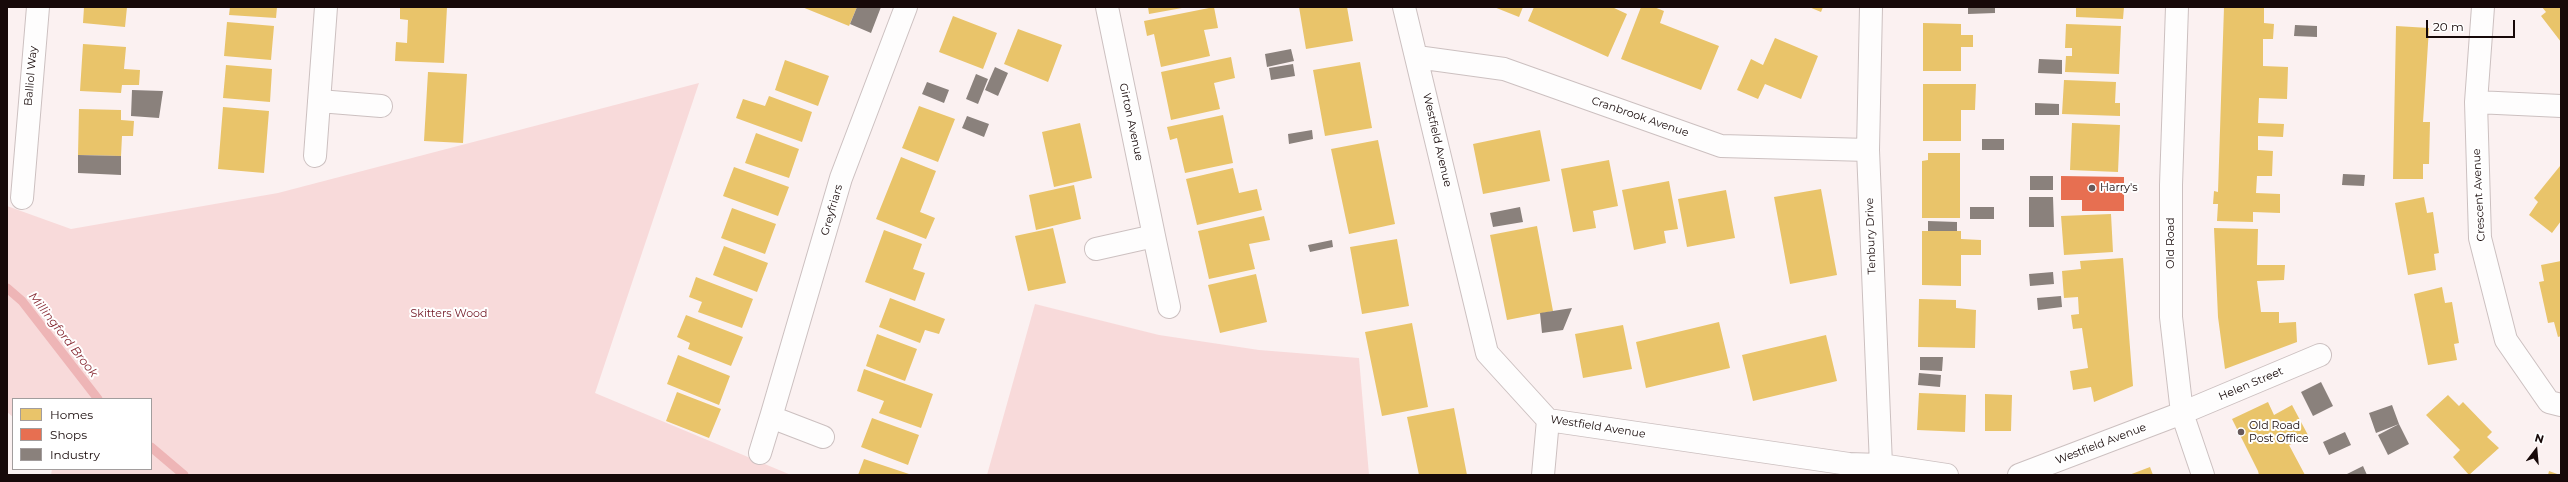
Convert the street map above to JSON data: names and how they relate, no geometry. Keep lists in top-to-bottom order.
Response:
{
  "streets": {
    "street": [
      "Balliol Way",
      "Cranbrook Avenue",
      "Girton Avenue",
      "Westfield Avenue",
      "Crescent Avenue",
      "Greyfriars",
      "Tenbury Drive",
      "Old Road",
      "Helen Street"
    ]
  },
  "crossings": [
    ["Cranbrook Avenue", "Westfield Avenue"],
    ["Cranbrook Avenue", "Tenbury Drive"],
    ["Westfield Avenue", "Tenbury Drive"],
    ["Westfield Avenue", "Old Road"],
    ["Westfield Avenue", "Helen Street"],
    ["Old Road", "Helen Street"]
  ],
  "water": ["Millingford Brook"],
  "parks": ["Skitters Wood"],
  "places": ["Harry's", "Old Road Post Office"],
  "legend": ["Homes", "Shops", "Industry"],
  "scale_bar": "20 m",
  "north": "top"
}
